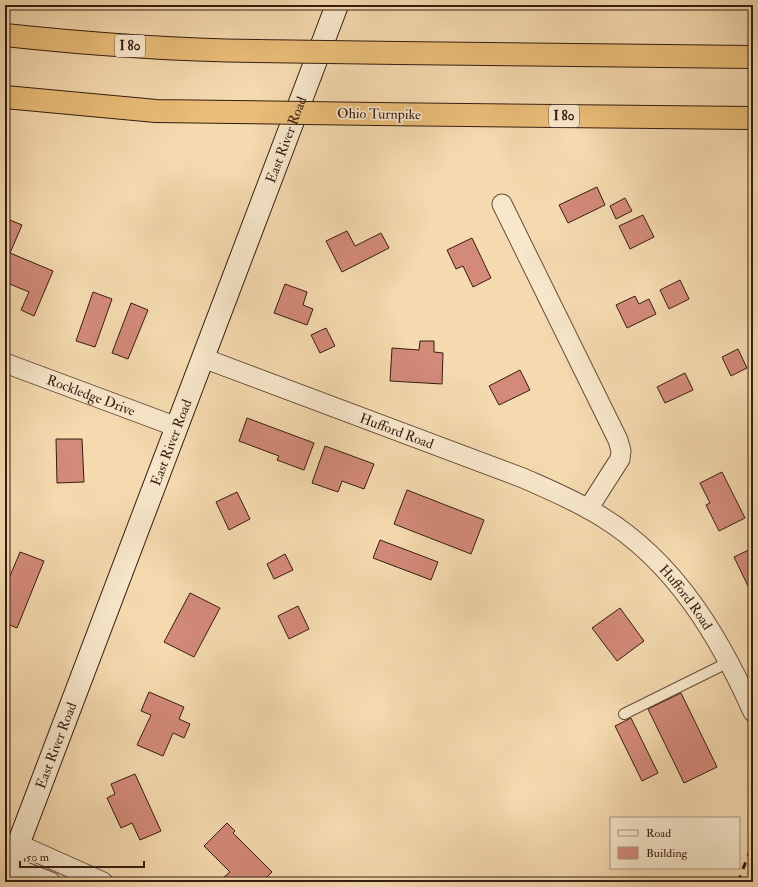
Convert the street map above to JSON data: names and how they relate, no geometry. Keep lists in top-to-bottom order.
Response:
{
  "streets": {
    "highway": ["I 80", "Ohio Turnpike"],
    "main road": ["East River Road"],
    "street": ["Rockledge Drive", "Hufford Road"]
  },
  "crossings": [
    ["East River Road", "Rockledge Drive"],
    ["East River Road", "Hufford Road"]
  ],
  "legend": ["Road", "Building"],
  "scale_bar": "50 m"
}
